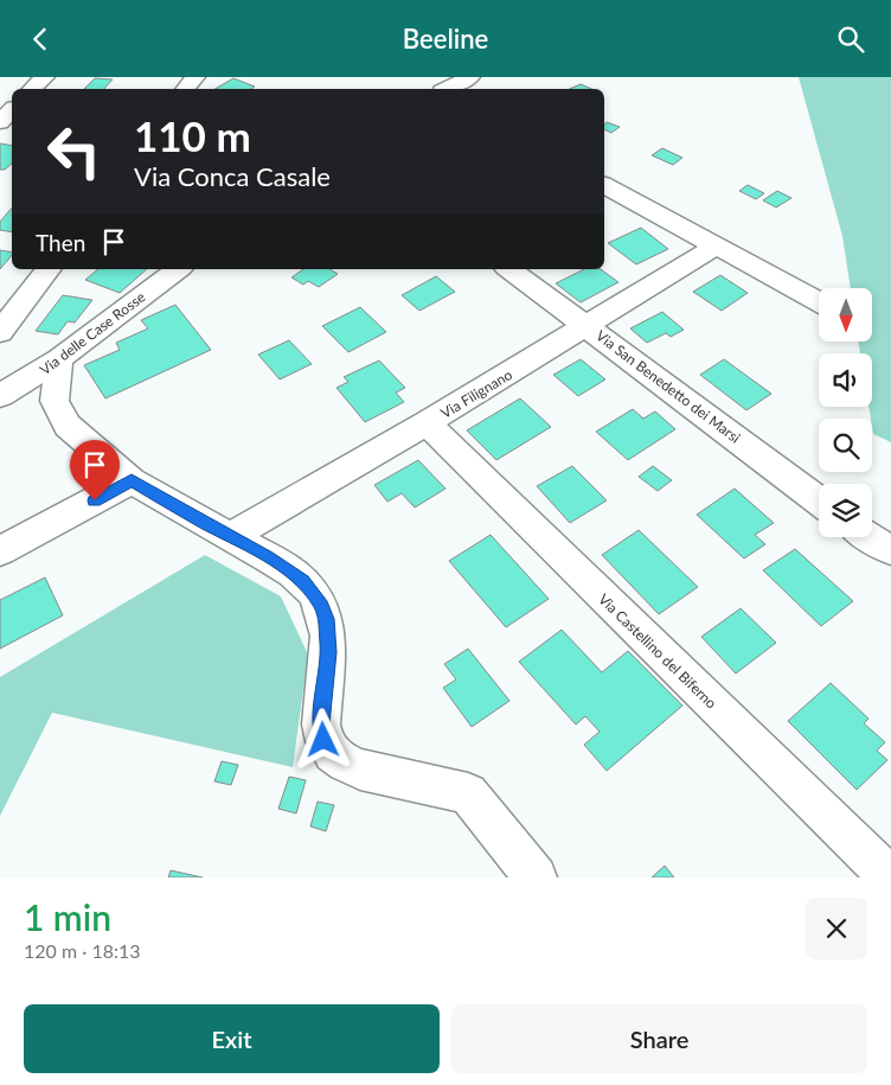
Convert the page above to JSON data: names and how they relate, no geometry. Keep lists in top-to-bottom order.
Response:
{
  "streets": {
    "street": [
      "Via delle Case Rosse",
      "Via San Benedetto dei Marsi",
      "Via Filignano",
      "Via Castellino del Biferno"
    ]
  },
  "crossings": [
    ["Via San Benedetto dei Marsi", "Via Filignano"],
    ["Via Filignano", "Via Castellino del Biferno"]
  ],
  "north": "bottom",
  "page": {
    "header": "Beeline",
    "turn": ["110 m", "Via Conca Casale"],
    "then": "Then",
    "heading": ["1 min", "120 m · 18:13"],
    "buttons": ["Exit", "Share"]
  }
}
